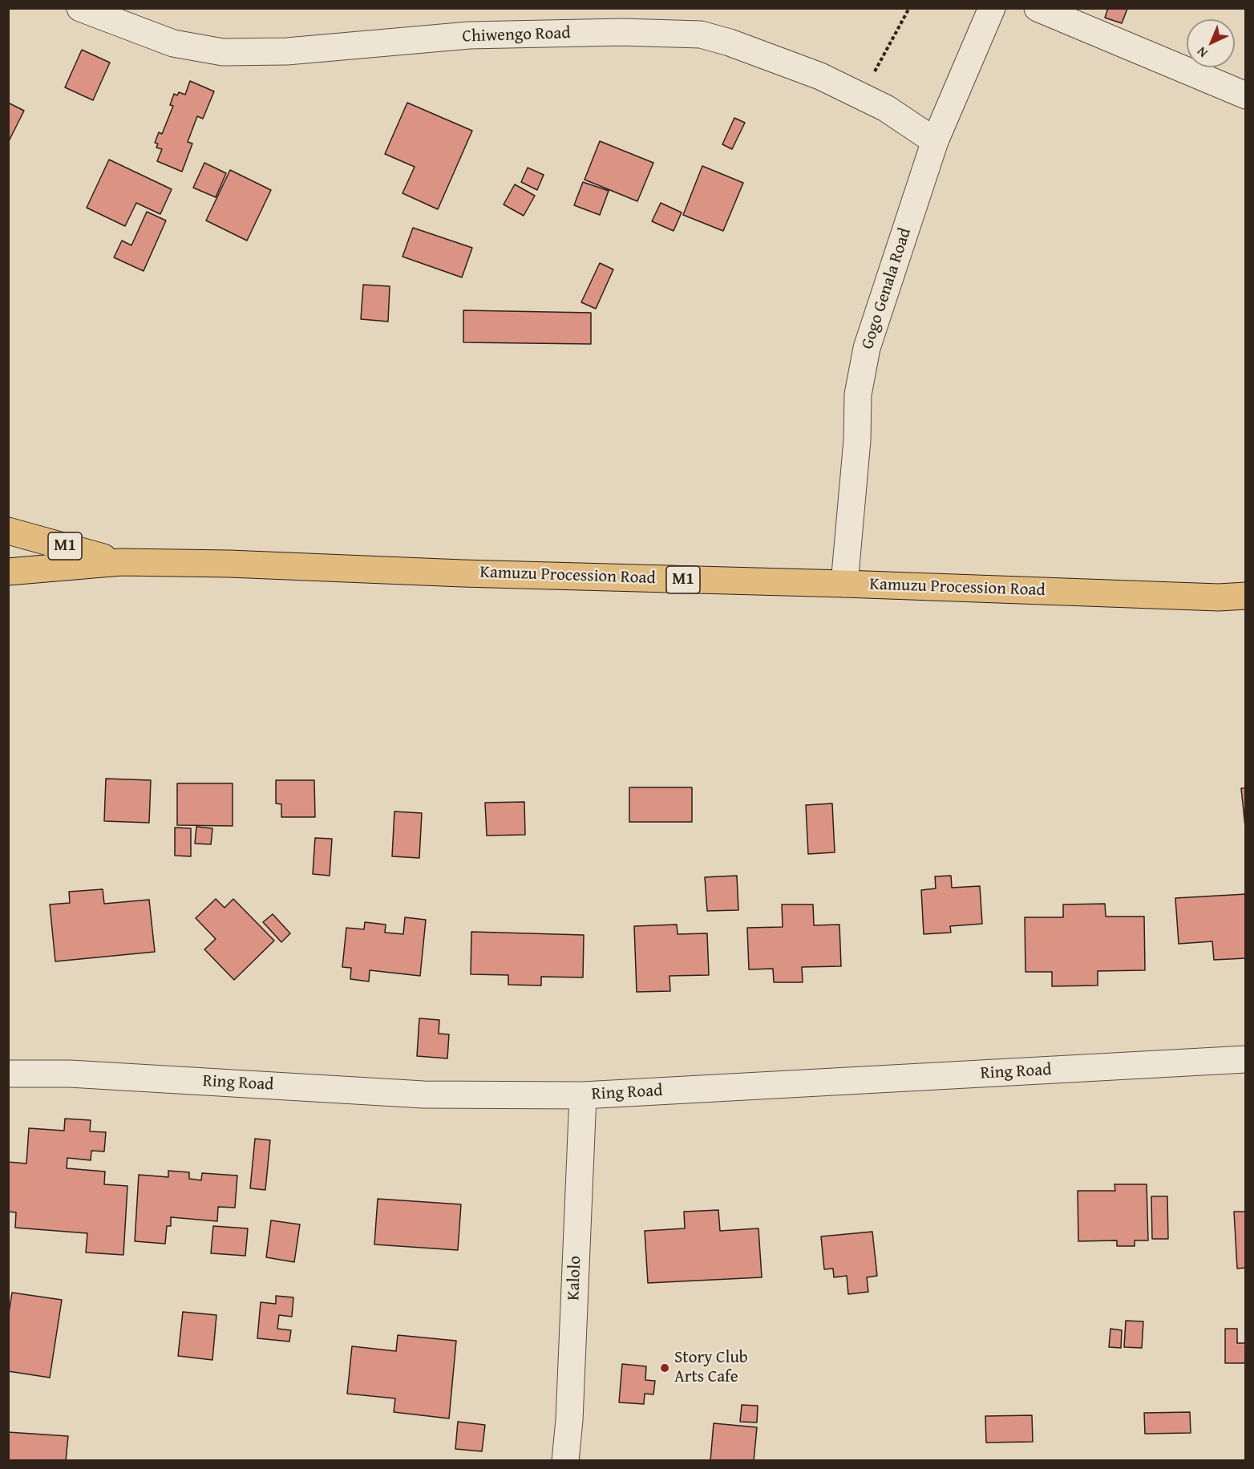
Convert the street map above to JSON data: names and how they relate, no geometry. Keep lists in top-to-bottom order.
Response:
{
  "streets": {
    "highway": ["M1", "Kamuzu Procession Road"],
    "street": [
      "Chiwengo Road",
      "Gogo Genala Road",
      "Ring Road",
      "Kalolo"
    ]
  },
  "crossings": [
    ["Chiwengo Road", "Gogo Genala Road"],
    ["Gogo Genala Road", "Kamuzu Procession Road"],
    ["Ring Road", "Kalolo"]
  ],
  "places": ["Story Club Arts Cafe"],
  "north": "bottom left"
}
